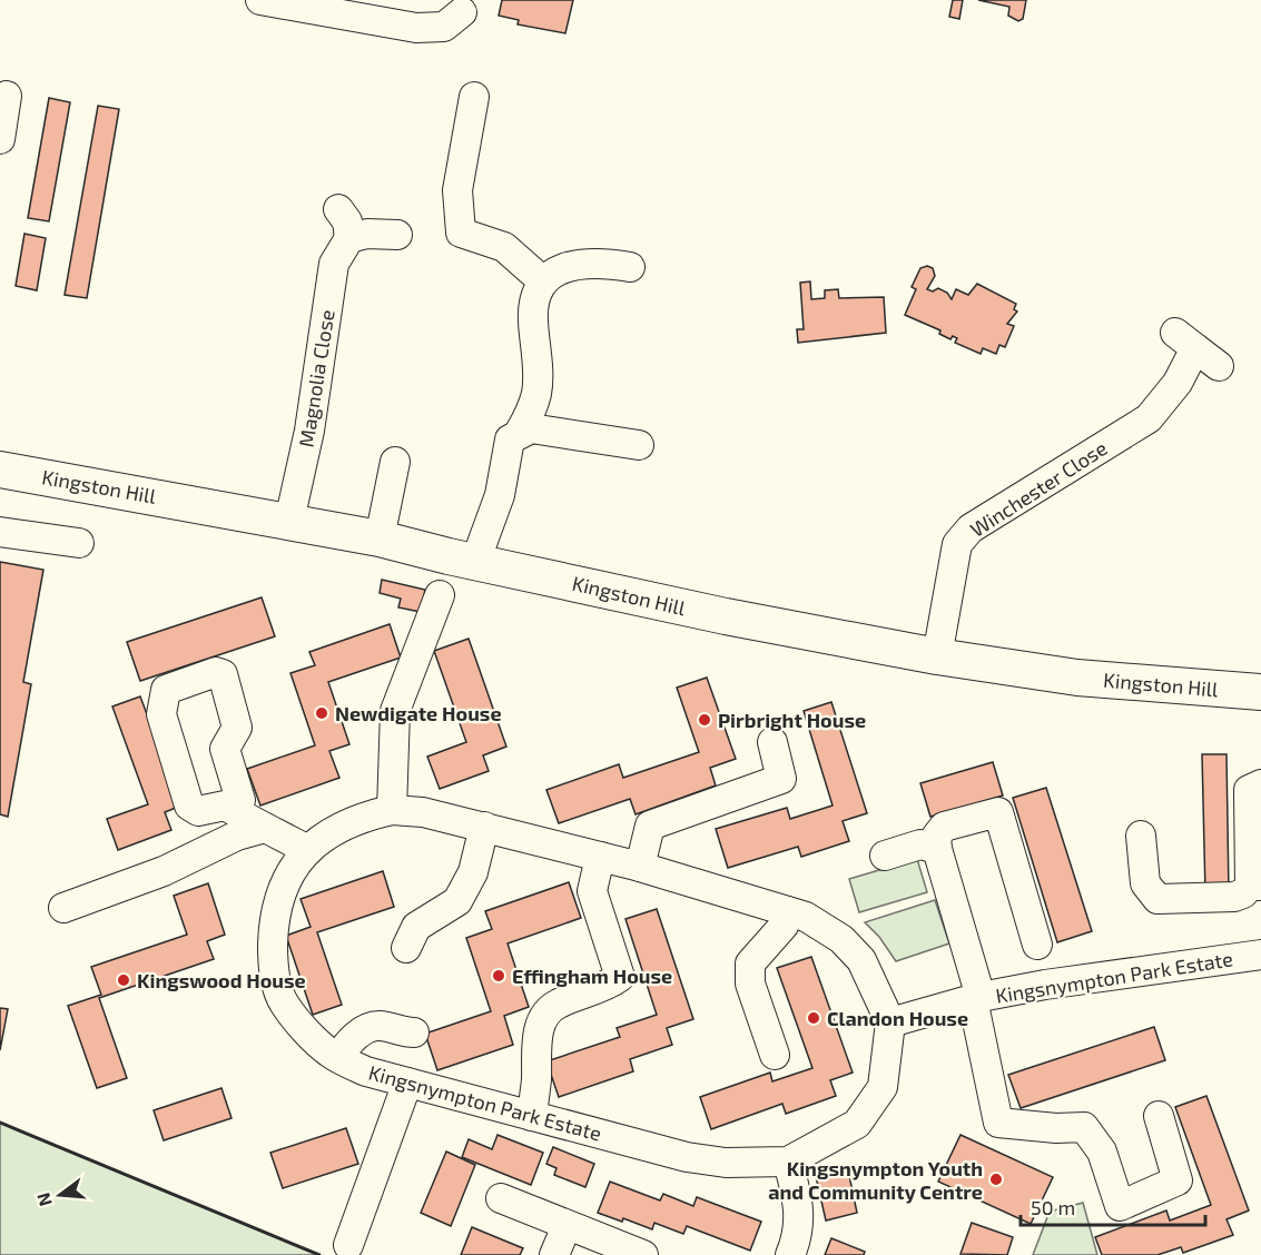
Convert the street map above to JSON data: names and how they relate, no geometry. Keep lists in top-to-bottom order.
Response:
{
  "streets": {
    "main road": ["Kingston Hill"],
    "street": ["Magnolia Close", "Winchester Close", "Kingsnympton Park Estate"]
  },
  "crossings": [
    ["Magnolia Close", "Kingston Hill"],
    ["Kingston Hill", "Winchester Close"]
  ],
  "places": [
    "Newdigate House",
    "Pirbright House",
    "Effingham House",
    "Kingswood House",
    "Clandon House",
    "Kingsnympton Youth and Community Centre"
  ],
  "scale_bar": "50 m",
  "north": "left"
}
